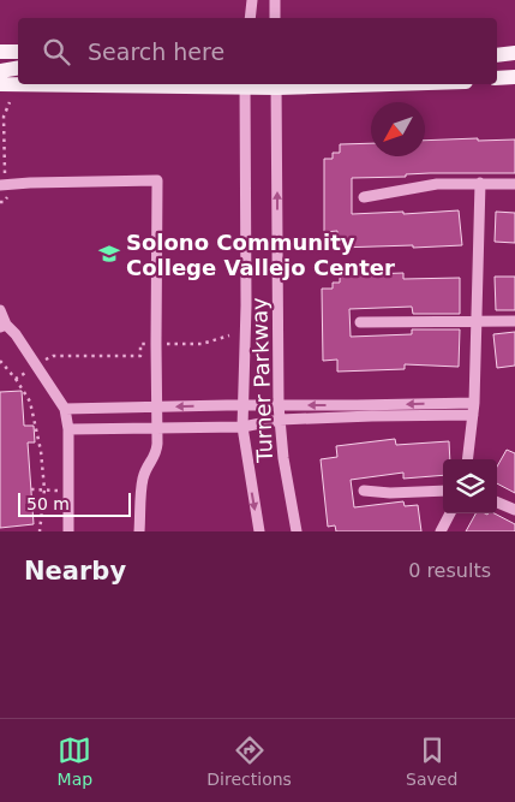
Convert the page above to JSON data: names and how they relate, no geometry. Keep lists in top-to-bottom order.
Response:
{
  "streets": {
    "street": ["Turner Parkway"]
  },
  "places": {
    "school or university": ["Solono Community College Vallejo Center"]
  },
  "scale_bar": "50 m",
  "north": "bottom left",
  "page": {
    "search": "Search here",
    "scale": "50 m",
    "heading": ["Nearby", "0 results"],
    "nav": ["Map", "Directions", "Saved"]
  }
}
